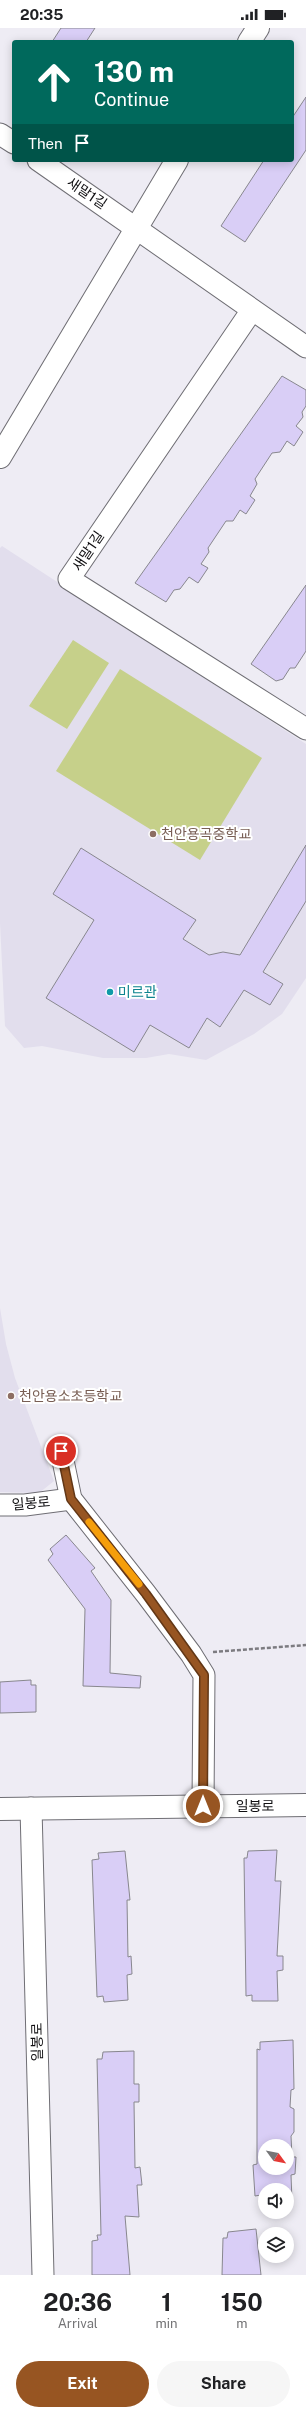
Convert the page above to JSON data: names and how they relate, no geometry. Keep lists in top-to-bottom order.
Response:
{
  "streets": {
    "street": ["새말1길", "일봉로"]
  },
  "places": ["천안용곡중학교", "미르관", "천안용소초등학교"],
  "north": "bottom right",
  "page": {
    "status": "20:35",
    "turn": ["130 m", "Continue"],
    "then": "Then",
    "eta": [
      "20:36",
      "Arrival",
      "1",
      "min",
      "150",
      "m"
    ],
    "buttons": ["Exit", "Share"]
  }
}
